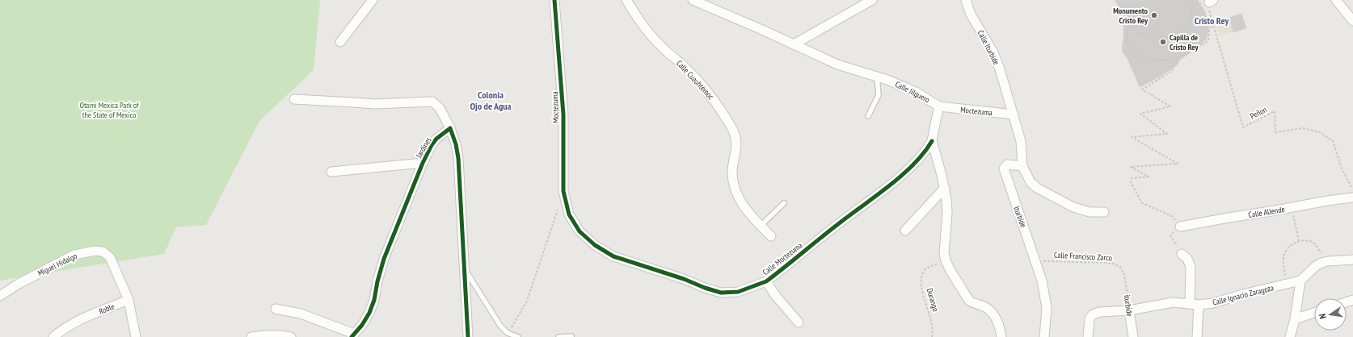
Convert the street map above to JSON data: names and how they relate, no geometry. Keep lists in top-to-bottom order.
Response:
{
  "streets": {
    "street": [
      "Calle Iturbide",
      "Calle Cuauhtémoc",
      "Calle Jilguero",
      "Moctezuma",
      "Jardines",
      "Calle Allende",
      "Iturbide",
      "Calle Moctezuma",
      "Miguel Hidalgo",
      "Calle Ignacio Zaragoza",
      "iturbide",
      "Roble"
    ],
    "path": ["Peñon", "Calle Francisco Zarco", "Durango"]
  },
  "crossings": [
    ["Calle Iturbide", "Moctezuma"],
    ["Calle Jilguero", "Moctezuma"],
    ["Calle Jilguero", "Calle Moctezuma"],
    ["Calle Jilguero", "Durango"],
    ["Moctezuma", "Calle Moctezuma"],
    ["Iturbide", "Calle Francisco Zarco"],
    ["Calle Francisco Zarco", "iturbide"],
    ["Miguel Hidalgo", "Roble"],
    ["Calle Ignacio Zaragoza", "iturbide"]
  ],
  "districts": ["Cristo Rey", "Colonia Ojo de Agua"],
  "parks": ["Otomi Mexica Park of the State of Mexico"],
  "places": ["Monumento Cristo Rey", "Capilla de Cristo Rey"],
  "north": "left"
}
